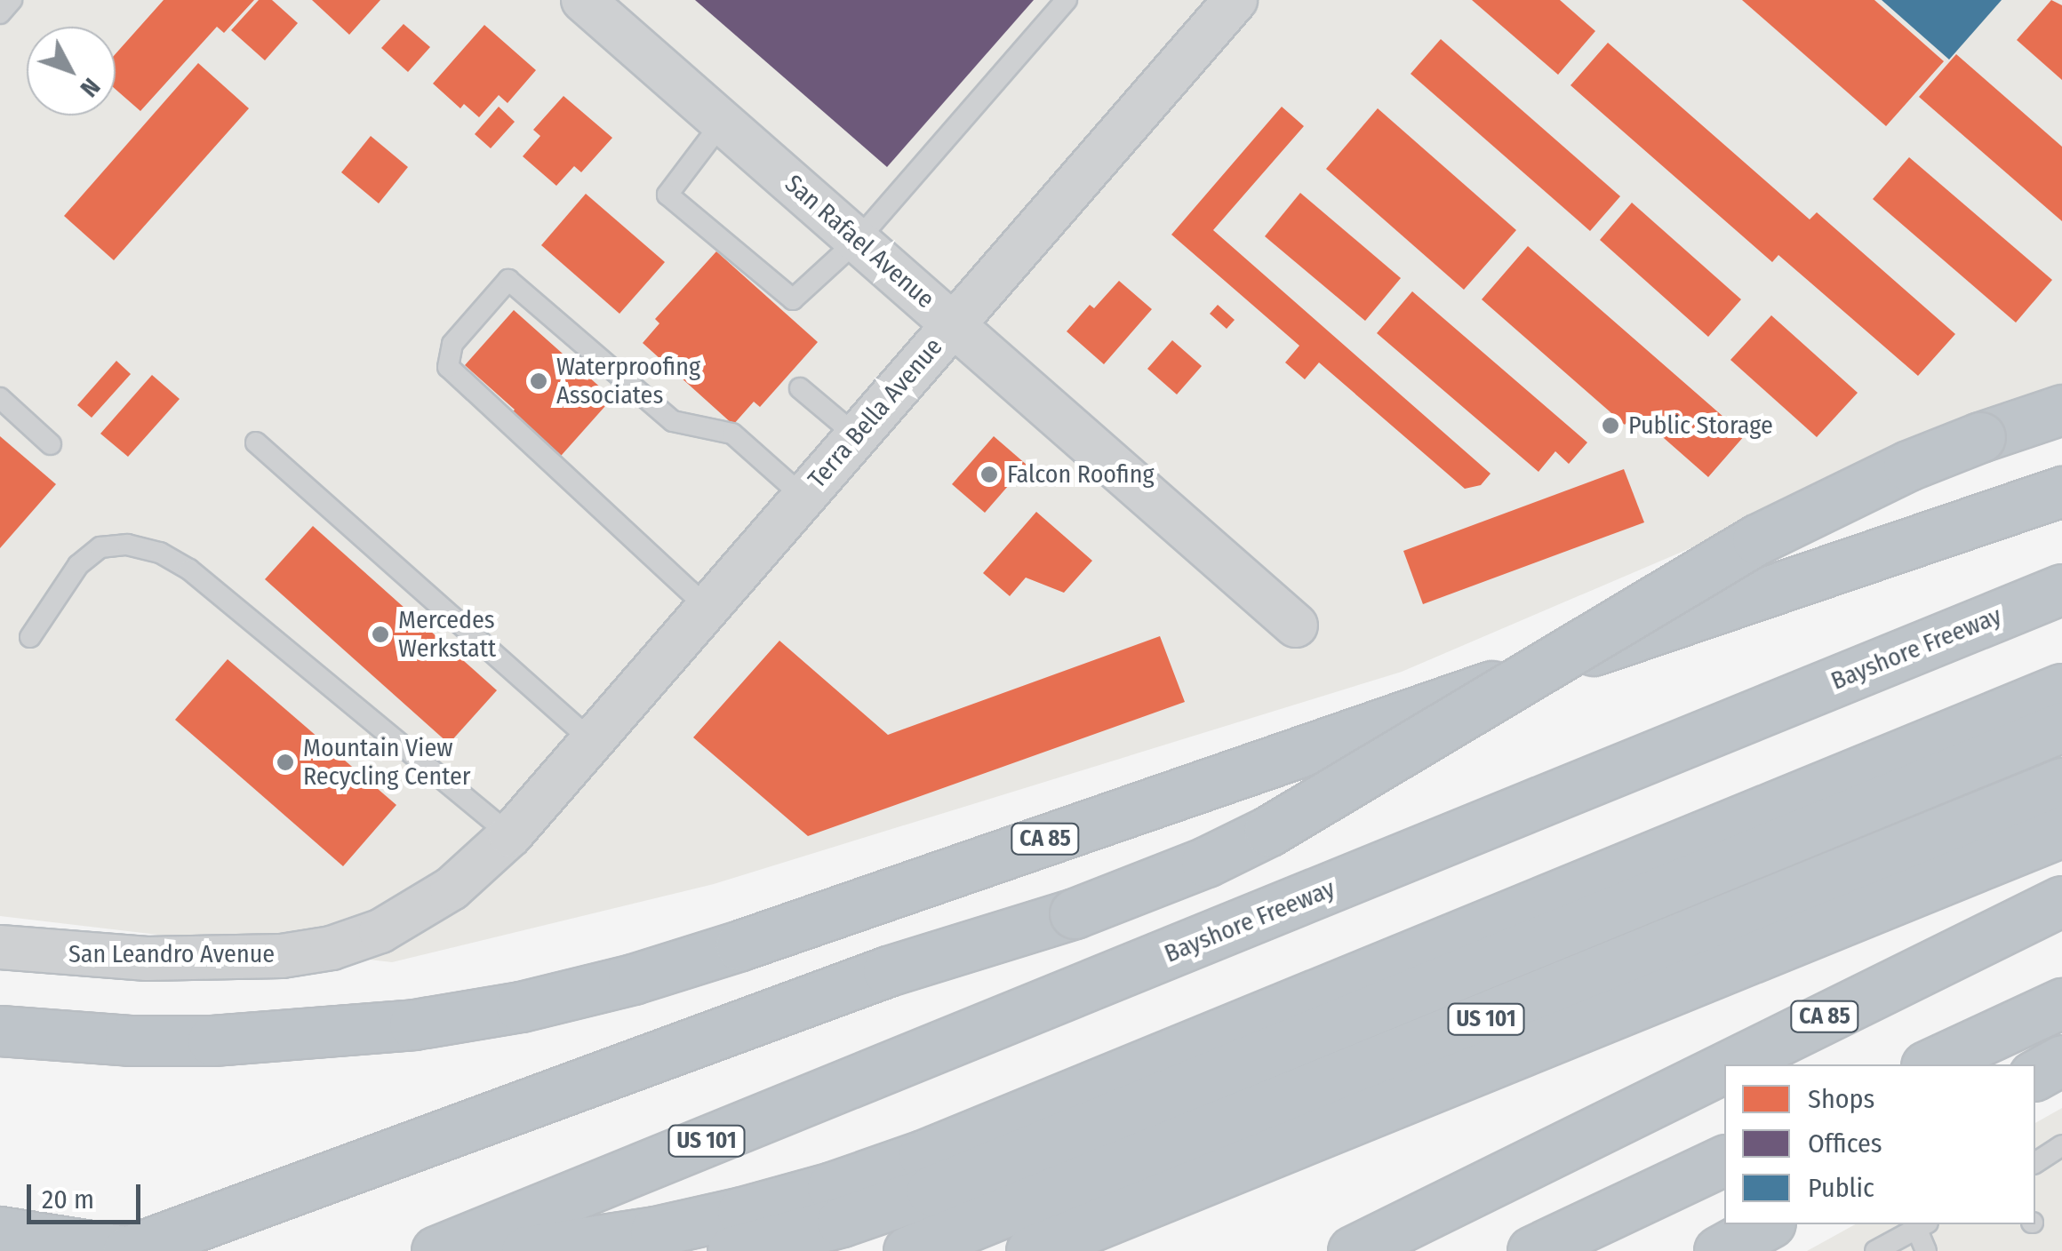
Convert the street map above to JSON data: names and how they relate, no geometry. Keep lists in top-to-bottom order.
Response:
{
  "streets": {
    "highway": ["Bayshore Freeway", "CA 85", "US 101"],
    "street": ["San Rafael Avenue", "Terra Bella Avenue", "San Leandro Avenue"]
  },
  "crossings": [
    ["San Rafael Avenue", "Terra Bella Avenue"],
    ["Terra Bella Avenue", "San Leandro Avenue"]
  ],
  "places": [
    "Waterproofing Associates",
    "Public Storage",
    "Falcon Roofing",
    "Mercedes Werkstatt",
    "Mountain View Recycling Center"
  ],
  "legend": ["Shops", "Offices", "Public"],
  "scale_bar": "20 m",
  "north": "bottom right"
}
